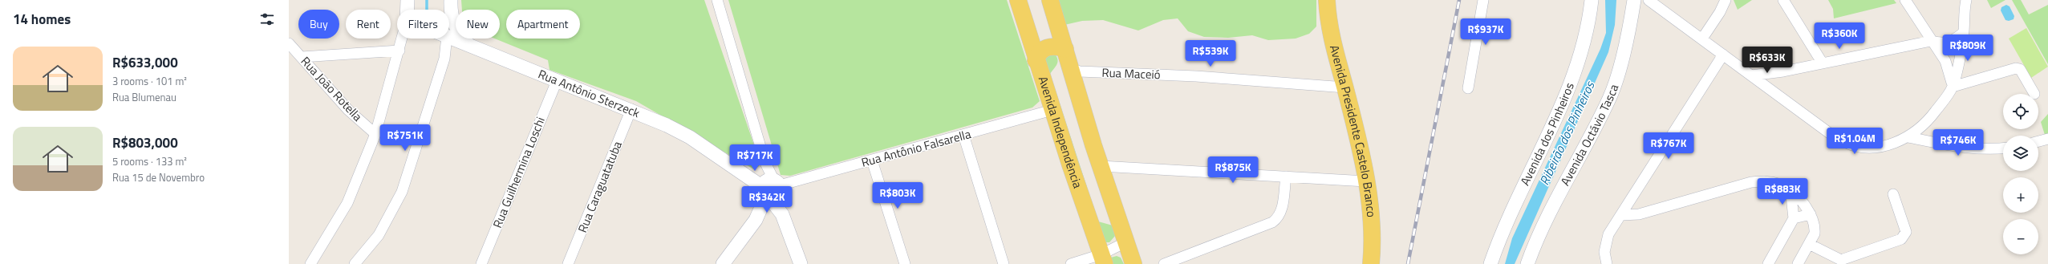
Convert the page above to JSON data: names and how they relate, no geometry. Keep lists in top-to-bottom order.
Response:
{
  "streets": {
    "main road": ["Avenida Presidente Castelo Branco", "Avenida Independência"],
    "street": [
      "Rua Maceió",
      "Rua João Rotella",
      "Rua Antônio Sterzeck",
      "Avenida dos Pinheiros",
      "Avenida Octávio Tasca",
      "Rua Antônio Falsarella",
      "Rua Guilhermina Loschi",
      "Rua Caraguatatuba"
    ]
  },
  "crossings": [
    ["Rua Maceió", "Avenida Presidente Castelo Branco"],
    ["Rua Antônio Sterzeck", "Rua Antônio Falsarella"],
    ["Rua Antônio Sterzeck", "Rua Guilhermina Loschi"],
    ["Rua Antônio Sterzeck", "Rua Caraguatatuba"],
    ["Avenida Independência", "Rua Antônio Falsarella"]
  ],
  "water": ["Ribeirão dos Pinheiros"],
  "page": {
    "heading": "14 homes",
    "chip": [
      "Buy",
      "Rent",
      "Filters",
      "New",
      "Apartment"
    ],
    "price": [
      "R$937K",
      "R$360K",
      "R$809K",
      "R$539K",
      "R$633K",
      "R$751K",
      "R$1.04M",
      "R$746K",
      "R$767K",
      "R$717K",
      "R$875K",
      "R$883K",
      "R$803K",
      "R$342K"
    ],
    "list": [
      {
        "name": "R$633,000",
        "note": "3 rooms · 101 m² · Rua Blumenau"
      },
      {
        "name": "R$803,000",
        "note": "5 rooms · 133 m² · Rua 15 de Novembro"
      }
    ],
    "map_buttons": ["+", "−"]
  }
}
